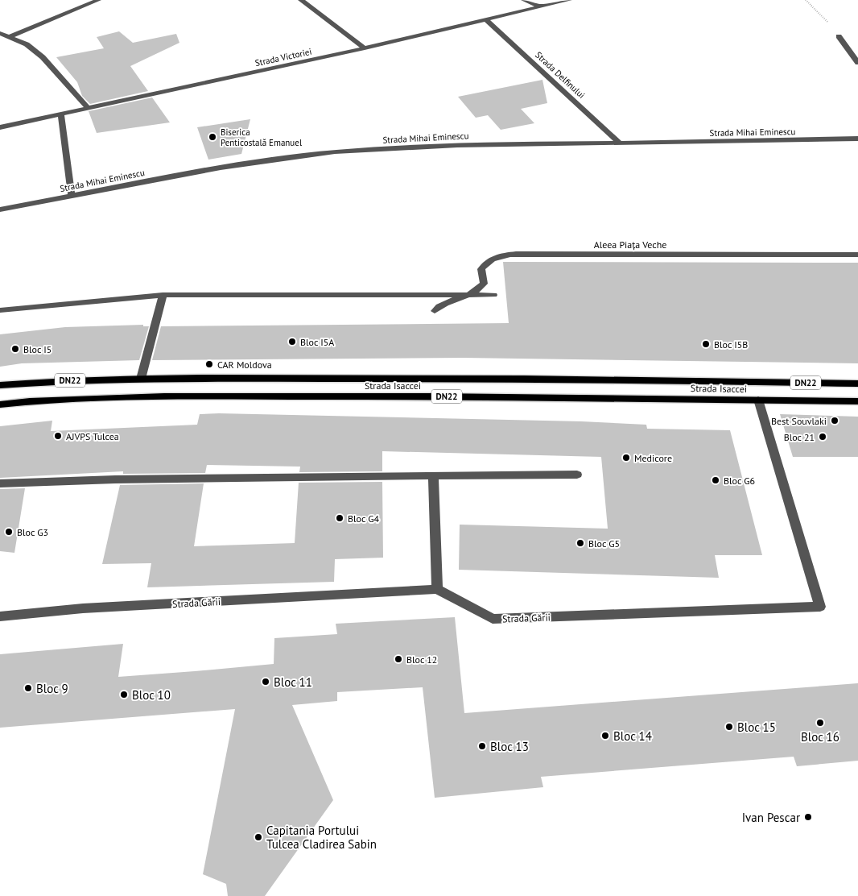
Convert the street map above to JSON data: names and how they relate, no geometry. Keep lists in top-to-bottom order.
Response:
{
  "streets": {
    "main road": ["DN22", "Strada Isaccei"],
    "street": [
      "Strada Victoriei",
      "Strada Delfinului",
      "Strada Mihai Eminescu",
      "Aleea Piața Veche",
      "Strada Gării"
    ]
  },
  "crossings": [
    ["Strada Victoriei", "Strada Delfinului"],
    ["Strada Delfinului", "Strada Mihai Eminescu"],
    ["Strada Isaccei", "Strada Gării"]
  ],
  "places": [
    "Biserica Penticostală Emanuel",
    "Bloc I5A",
    "Bloc I5B",
    "Bloc I5",
    "CAR Moldova",
    "Best Souvlaki",
    "AJVPS Tulcea",
    "Bloc 21",
    "Medicore",
    "Bloc G6",
    "Bloc G4",
    "Bloc G3",
    "Bloc G5",
    "Bloc 12",
    "Bloc 11",
    "Bloc 9",
    "Bloc 10",
    "Bloc 16",
    "Bloc 15",
    "Bloc 14",
    "Bloc 13",
    "Ivan Pescar",
    "Capitania Portului Tulcea Cladirea Sabin"
  ]
}
